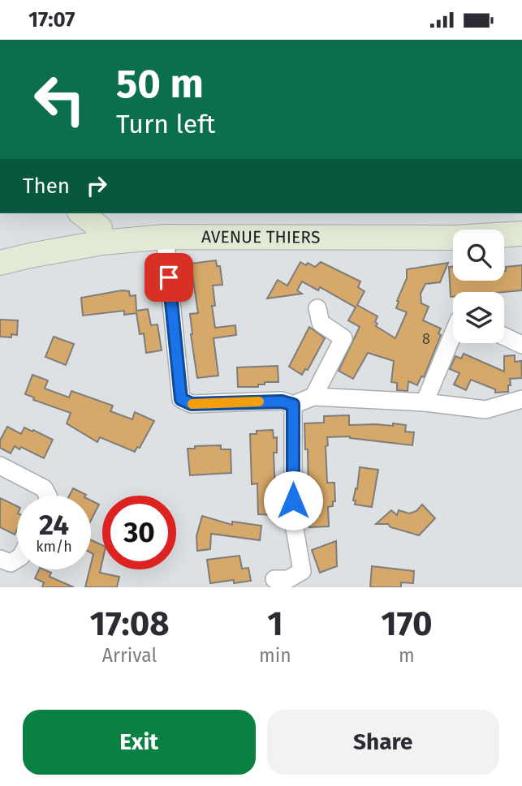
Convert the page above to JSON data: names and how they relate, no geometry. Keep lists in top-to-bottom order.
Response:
{
  "streets": {
    "main road": ["AVENUE THIERS"]
  },
  "house_numbers": ["8"],
  "page": {
    "status": "17:07",
    "turn": ["50 m", "Turn left"],
    "then": "Then",
    "speed": "24 km/h",
    "limit": "30",
    "eta": [
      "17:08",
      "Arrival",
      "1",
      "min",
      "170",
      "m"
    ],
    "buttons": ["Exit", "Share"]
  }
}
